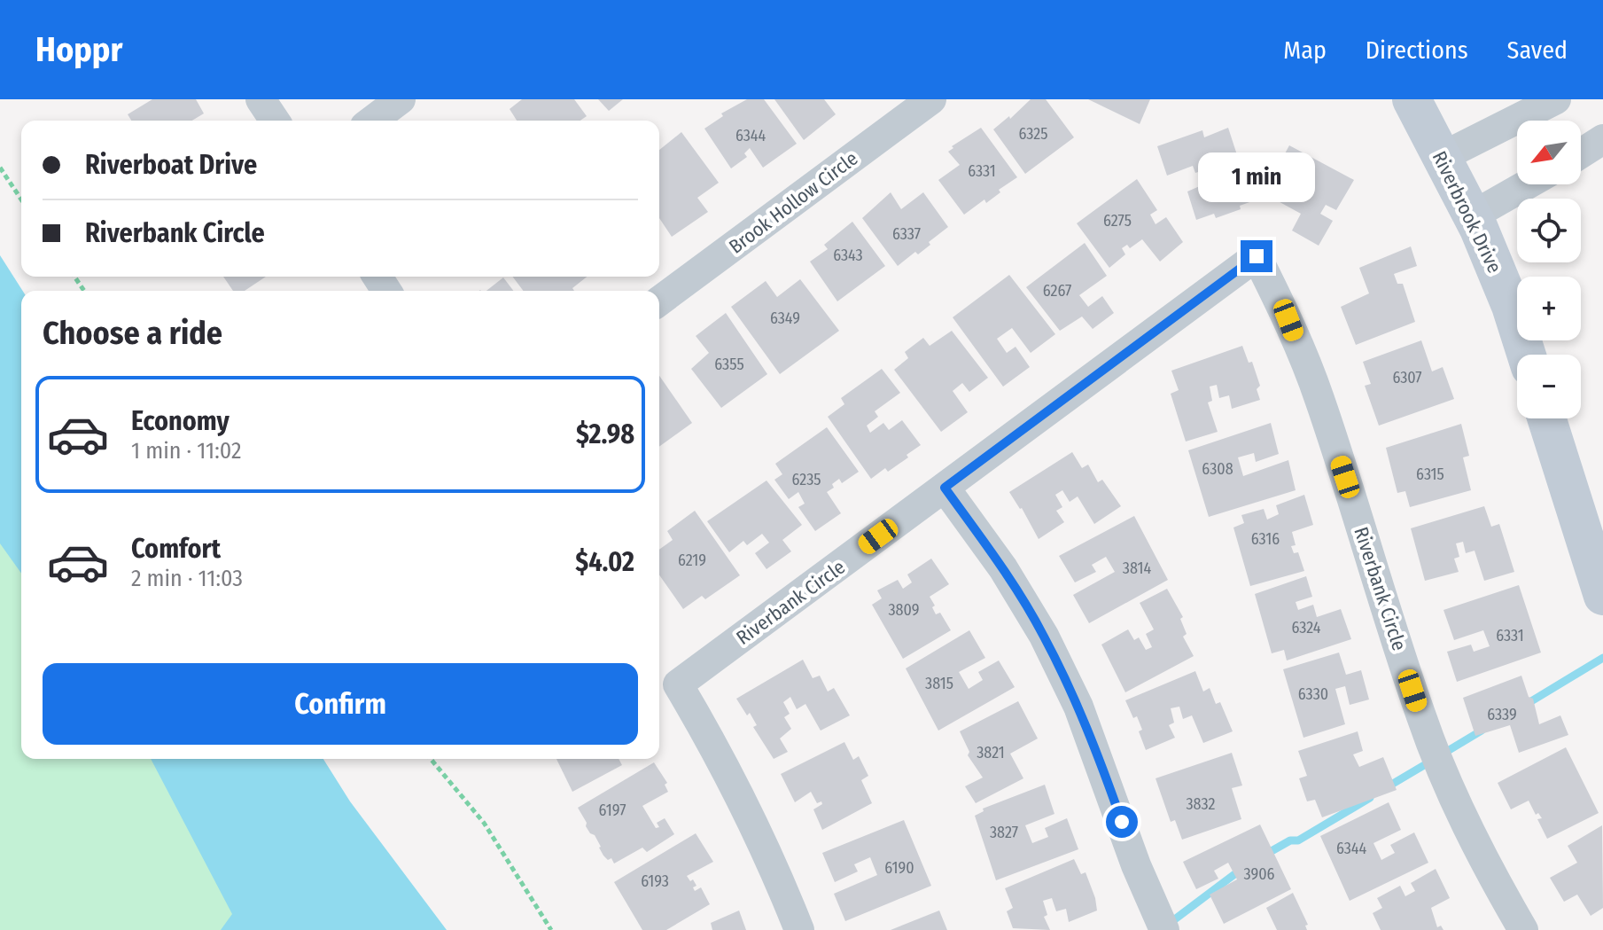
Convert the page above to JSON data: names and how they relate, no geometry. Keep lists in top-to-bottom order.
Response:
{
  "streets": {
    "street": ["Brook Hollow Circle", "Riverbrook Drive", "Riverbank Circle"]
  },
  "house_numbers": [
    "6325",
    "6344",
    "6331",
    "6275",
    "6337",
    "6343",
    "6267",
    "6349",
    "6355",
    "6307",
    "6308",
    "6315",
    "6235",
    "6316",
    "6219",
    "3814",
    "3809",
    "6324",
    "6331",
    "3815",
    "6330",
    "6339",
    "3821",
    "3832",
    "6197",
    "3827",
    "6344",
    "6190",
    "3906",
    "6193"
  ],
  "north": "bottom left",
  "page": {
    "header": "Hoppr",
    "nav": ["Map", "Directions", "Saved"],
    "map_buttons": ["+", "−"],
    "banner": ["Riverboat Drive", "Riverbank Circle"],
    "bubble": "1 min",
    "heading": "Choose a ride",
    "list": [
      {
        "name": "Economy",
        "note": "1 min · 11:02",
        "value": "$2.98"
      },
      {
        "name": "Comfort",
        "note": "2 min · 11:03",
        "value": "$4.02"
      }
    ],
    "buttons": "Confirm"
  }
}
